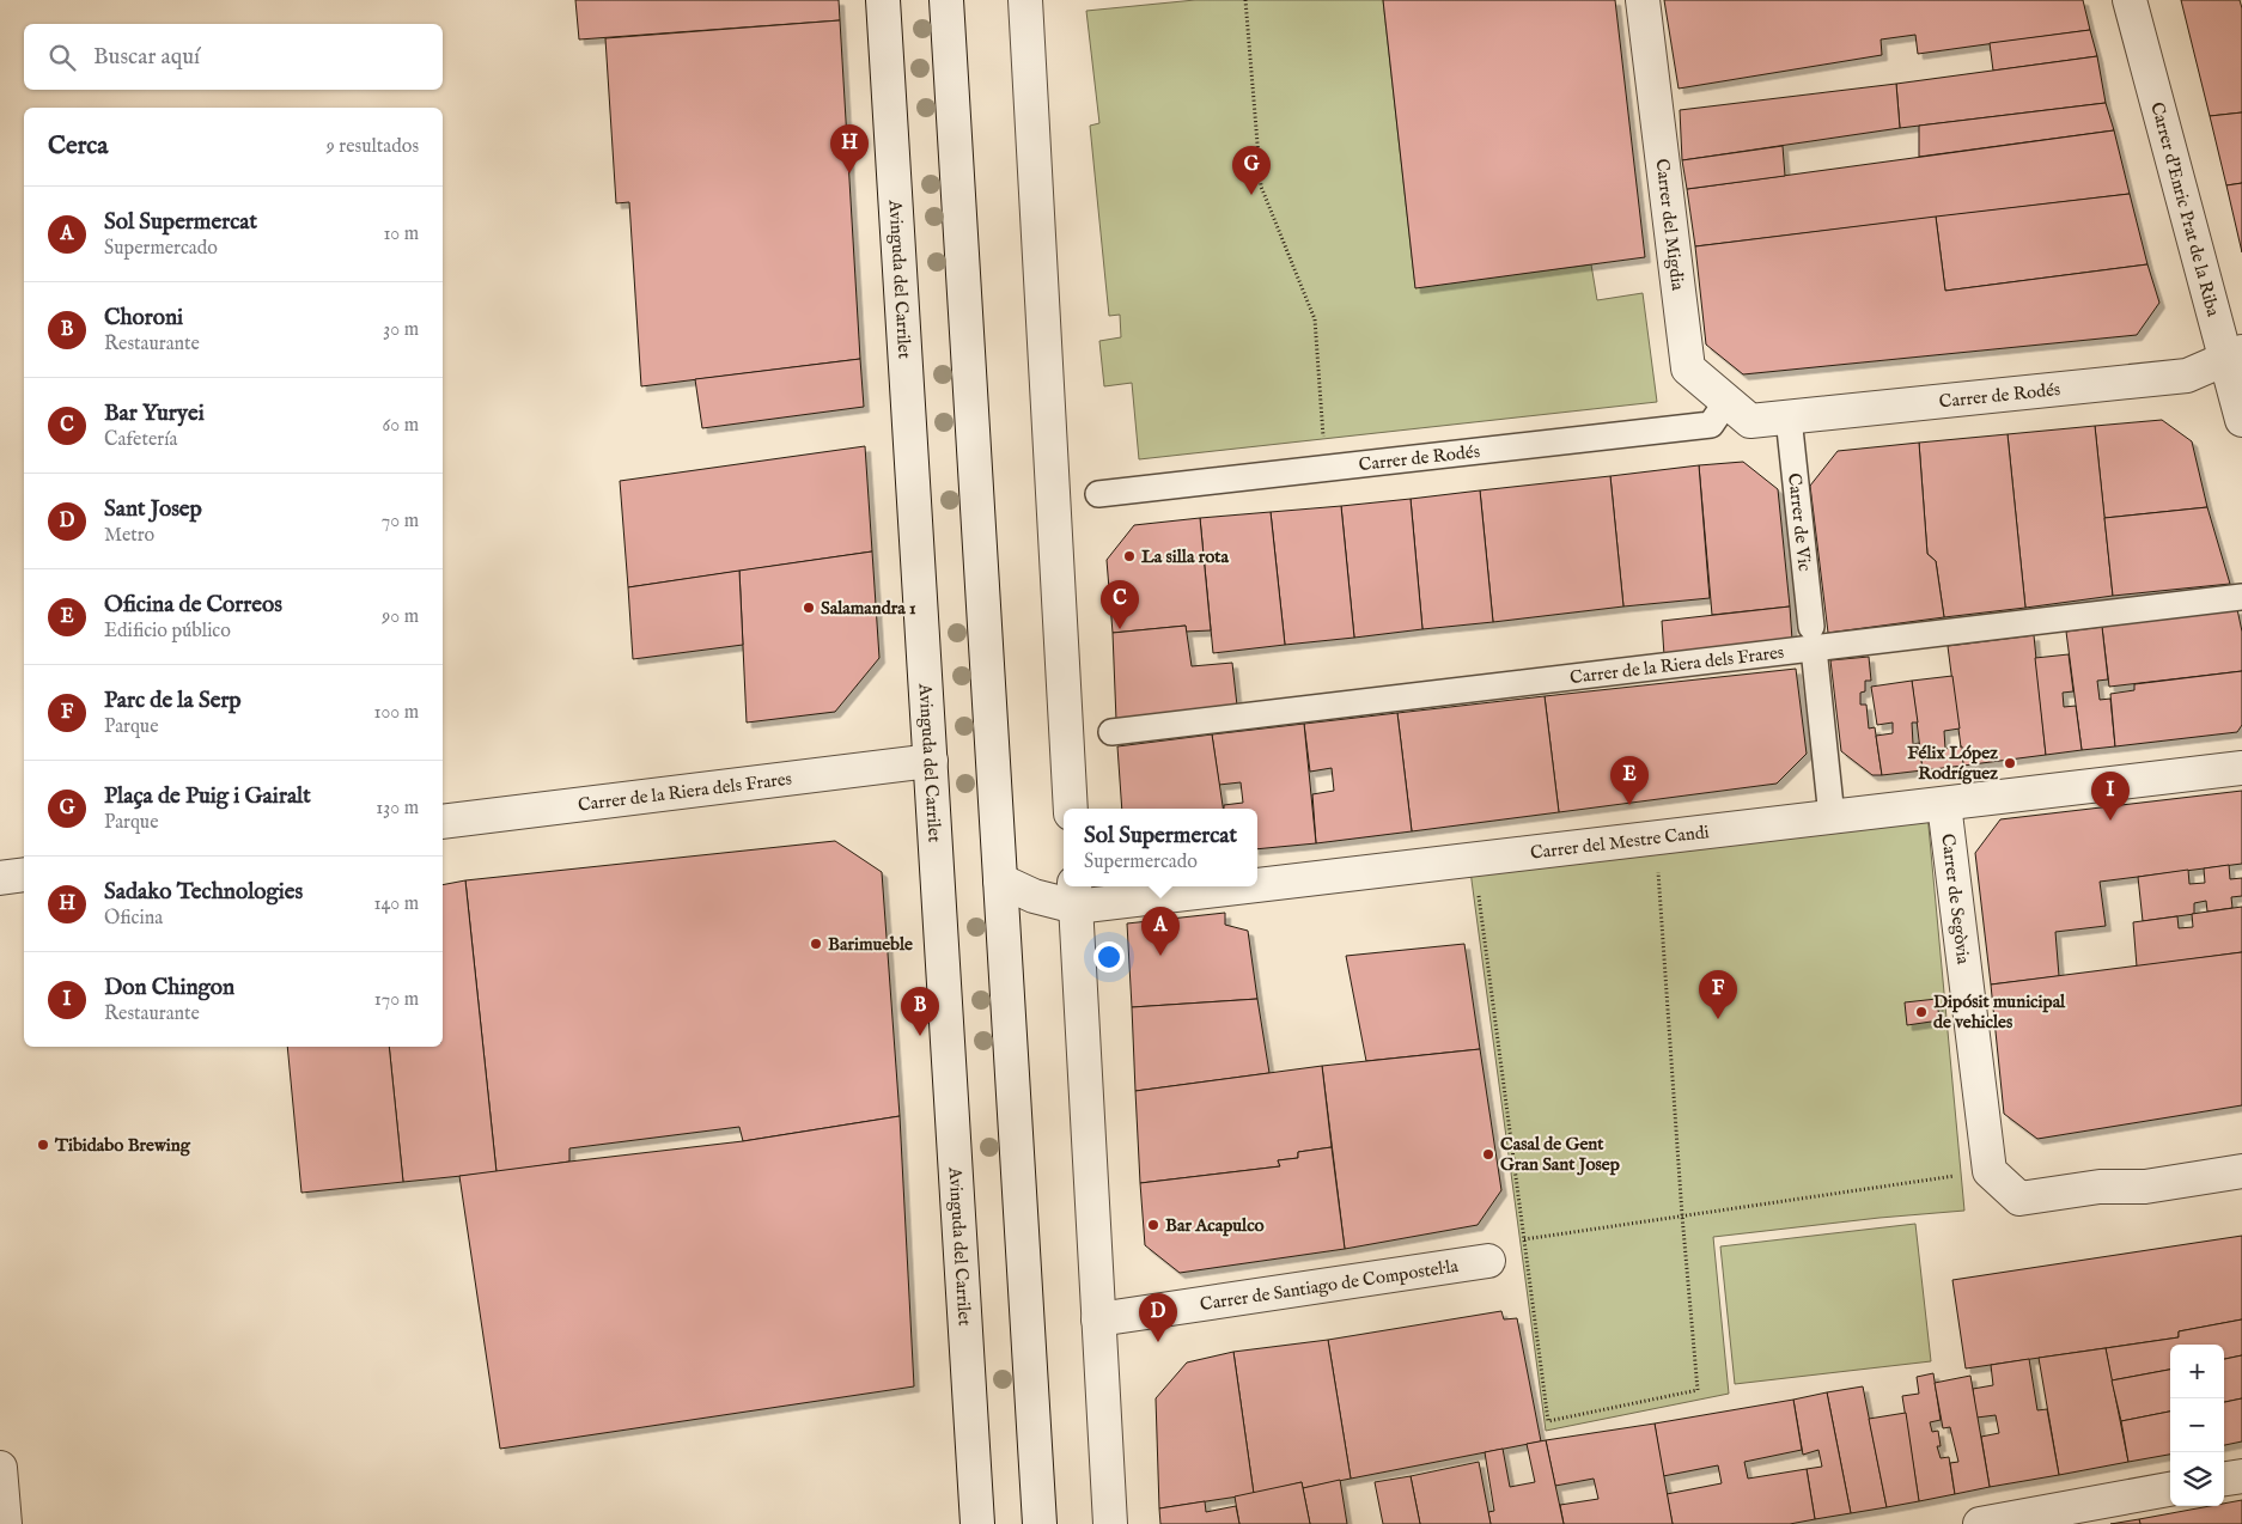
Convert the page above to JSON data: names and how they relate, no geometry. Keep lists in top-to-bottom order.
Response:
{
  "streets": {
    "street": [
      "Carrer d'Enric Prat de la Riba",
      "Carrer del Migdia",
      "Avinguda del Carrilet",
      "Carrer de Rodés",
      "Carrer de Vic",
      "Carrer de la Riera dels Frares",
      "Carrer del Mestre Candi",
      "Carrer de Segòvia",
      "Carrer de Santiago de Compostel·la"
    ]
  },
  "crossings": [
    ["Carrer d'Enric Prat de la Riba", "Carrer de Rodés"],
    ["Carrer del Migdia", "Carrer de Rodés"],
    ["Avinguda del Carrilet", "Carrer de la Riera dels Frares"],
    ["Carrer de Rodés", "Carrer de Vic"],
    ["Carrer de Vic", "Carrer de la Riera dels Frares"],
    ["Carrer de Vic", "Carrer del Mestre Candi"],
    ["Carrer del Mestre Candi", "Carrer de Segòvia"]
  ],
  "places": [
    "La silla rota",
    "Salamandra 1",
    "Félix López Rodríguez",
    "Barimueble",
    "Dipósit municipal de vehicles",
    "Tibidabo Brewing",
    "Casal de Gent Gran Sant Josep",
    "Bar Acapulco"
  ],
  "page": {
    "search": "Buscar aquí",
    "heading": ["Cerca", "9 resultados"],
    "pins": [
      "H",
      "G",
      "C",
      "E",
      "I",
      "A",
      "F",
      "B",
      "D"
    ],
    "list": [
      {
        "mark": "A",
        "name": "Sol Supermercat",
        "note": "Supermercado",
        "value": "10 m"
      },
      {
        "mark": "B",
        "name": "Choroni",
        "note": "Restaurante",
        "value": "30 m"
      },
      {
        "mark": "C",
        "name": "Bar Yuryei",
        "note": "Cafetería",
        "value": "60 m"
      },
      {
        "mark": "D",
        "name": "Sant Josep",
        "note": "Metro",
        "value": "70 m"
      },
      {
        "mark": "E",
        "name": "Oficina de Correos",
        "note": "Edificio público",
        "value": "90 m"
      },
      {
        "mark": "F",
        "name": "Parc de la Serp",
        "note": "Parque",
        "value": "100 m"
      },
      {
        "mark": "G",
        "name": "Plaça de Puig i Gairalt",
        "note": "Parque",
        "value": "130 m"
      },
      {
        "mark": "H",
        "name": "Sadako Technologies",
        "note": "Oficina",
        "value": "140 m"
      },
      {
        "mark": "I",
        "name": "Don Chingon",
        "note": "Restaurante",
        "value": "170 m"
      }
    ],
    "popup": ["Sol Supermercat", "Supermercado"],
    "map_buttons": ["+", "−"]
  }
}
